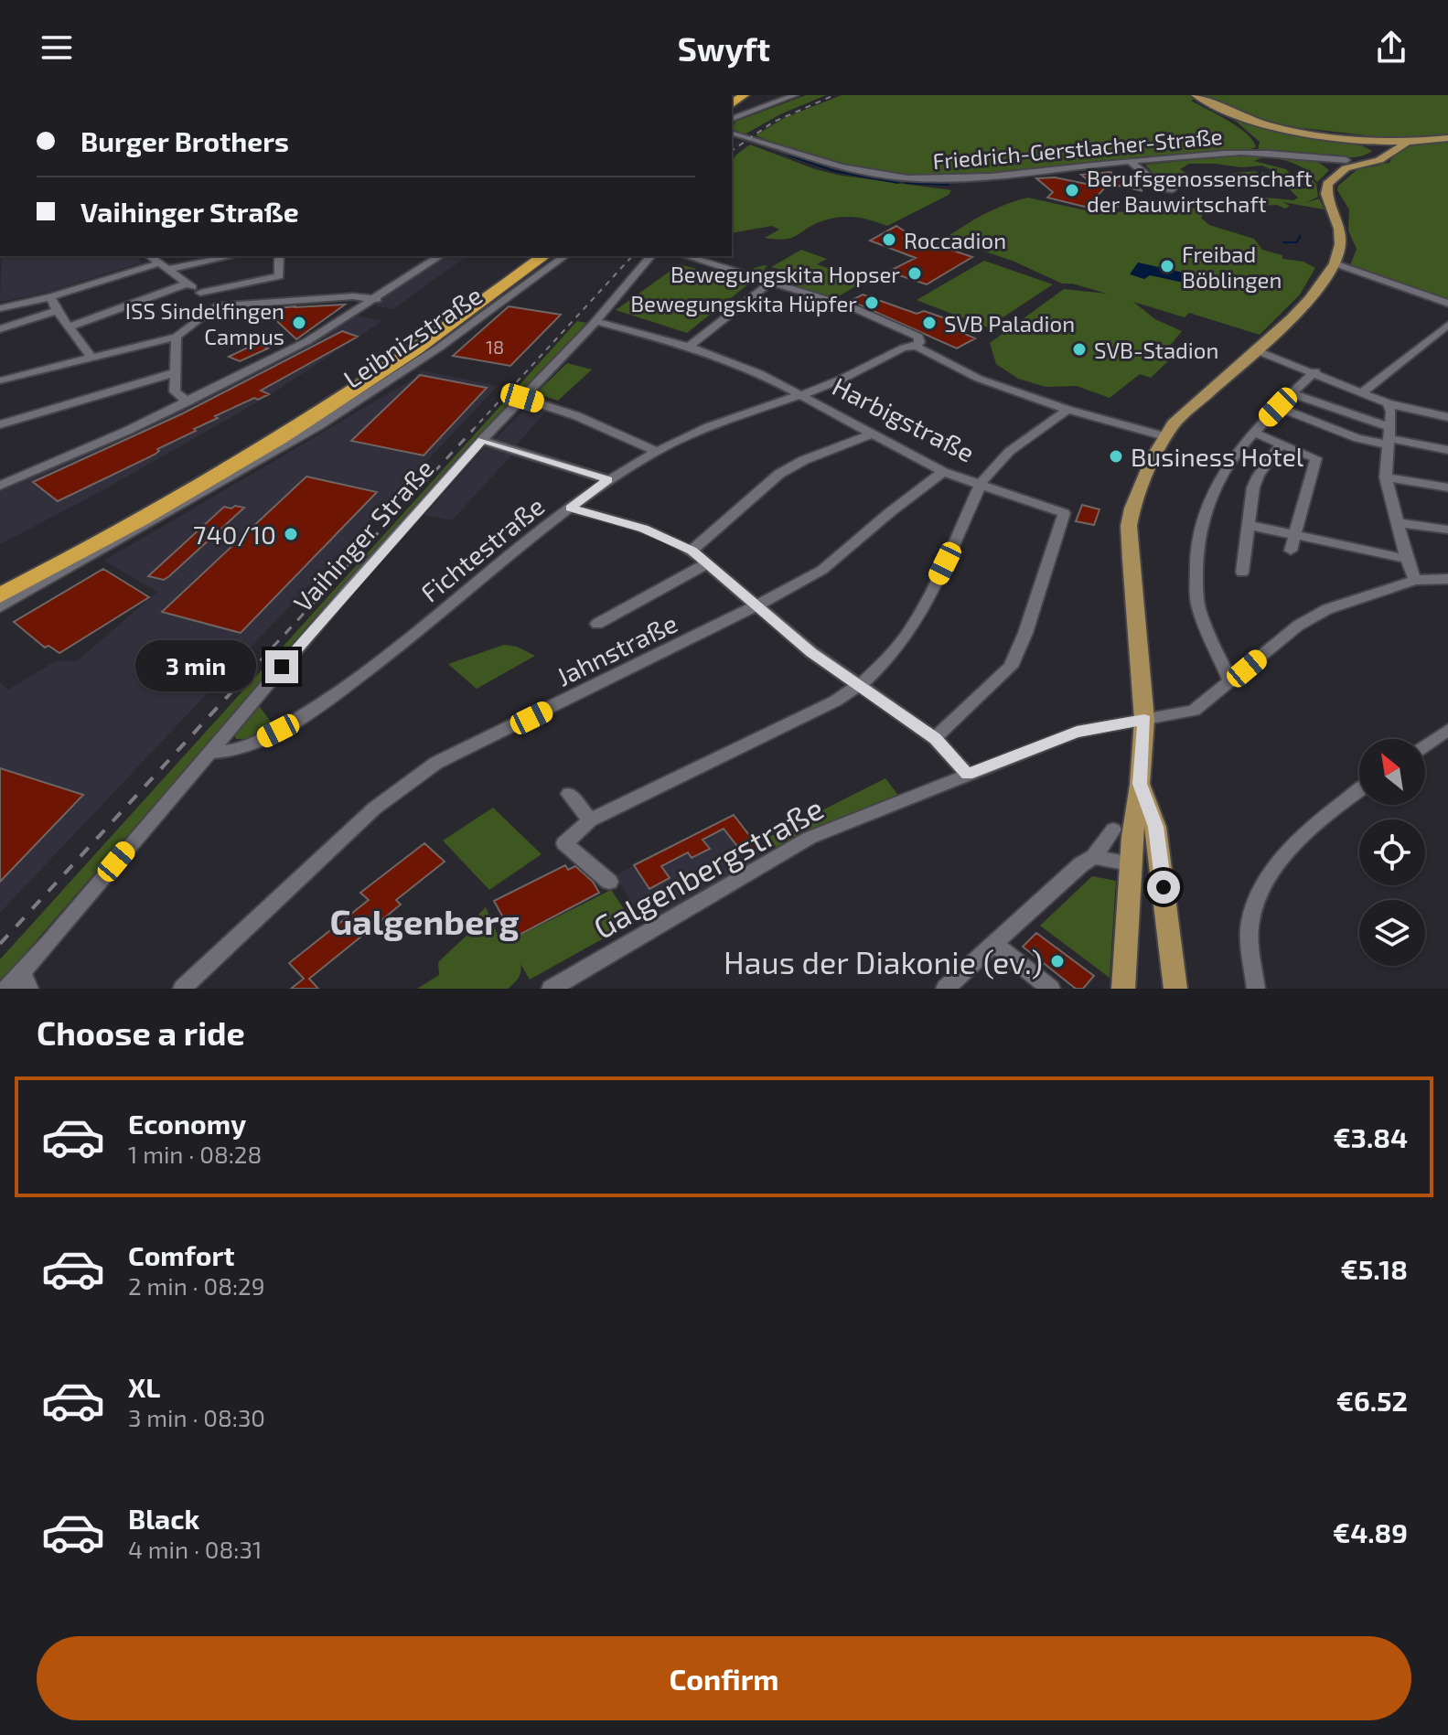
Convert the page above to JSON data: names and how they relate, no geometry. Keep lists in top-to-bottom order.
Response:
{
  "streets": {
    "street": [
      "Friedrich-Gerstlacher-Straße",
      "Leibnizstraße",
      "Harbigstraße",
      "Vaihinger Straße",
      "Fichtestraße",
      "Jahnstraße",
      "Galgenbergstraße"
    ]
  },
  "crossings": [
    ["Harbigstraße", "Vaihinger Straße"],
    ["Harbigstraße", "Fichtestraße"],
    ["Harbigstraße", "Jahnstraße"],
    ["Vaihinger Straße", "Fichtestraße"]
  ],
  "districts": ["Galgenberg"],
  "places": [
    "Berufsgenossenschaft der Bauwirtschaft",
    "Roccadion",
    "Freibad Böblingen",
    "Bewegungskita Hopser",
    "Bewegungskita Hüpfer",
    "ISS Sindelfingen Campus",
    "SVB Paladion",
    "SVB-Stadion",
    "Business Hotel",
    "740/10",
    "Haus der Diakonie (ev.)"
  ],
  "house_numbers": ["18"],
  "north": "top left",
  "page": {
    "header": "Swyft",
    "banner": ["Burger Brothers", "Vaihinger Straße"],
    "bubble": "3 min",
    "heading": "Choose a ride",
    "list": [
      {
        "name": "Economy",
        "note": "1 min · 08:28",
        "value": "€3.84"
      },
      {
        "name": "Comfort",
        "note": "2 min · 08:29",
        "value": "€5.18"
      },
      {
        "name": "XL",
        "note": "3 min · 08:30",
        "value": "€6.52"
      },
      {
        "name": "Black",
        "note": "4 min · 08:31",
        "value": "€4.89"
      }
    ],
    "buttons": "Confirm"
  }
}
